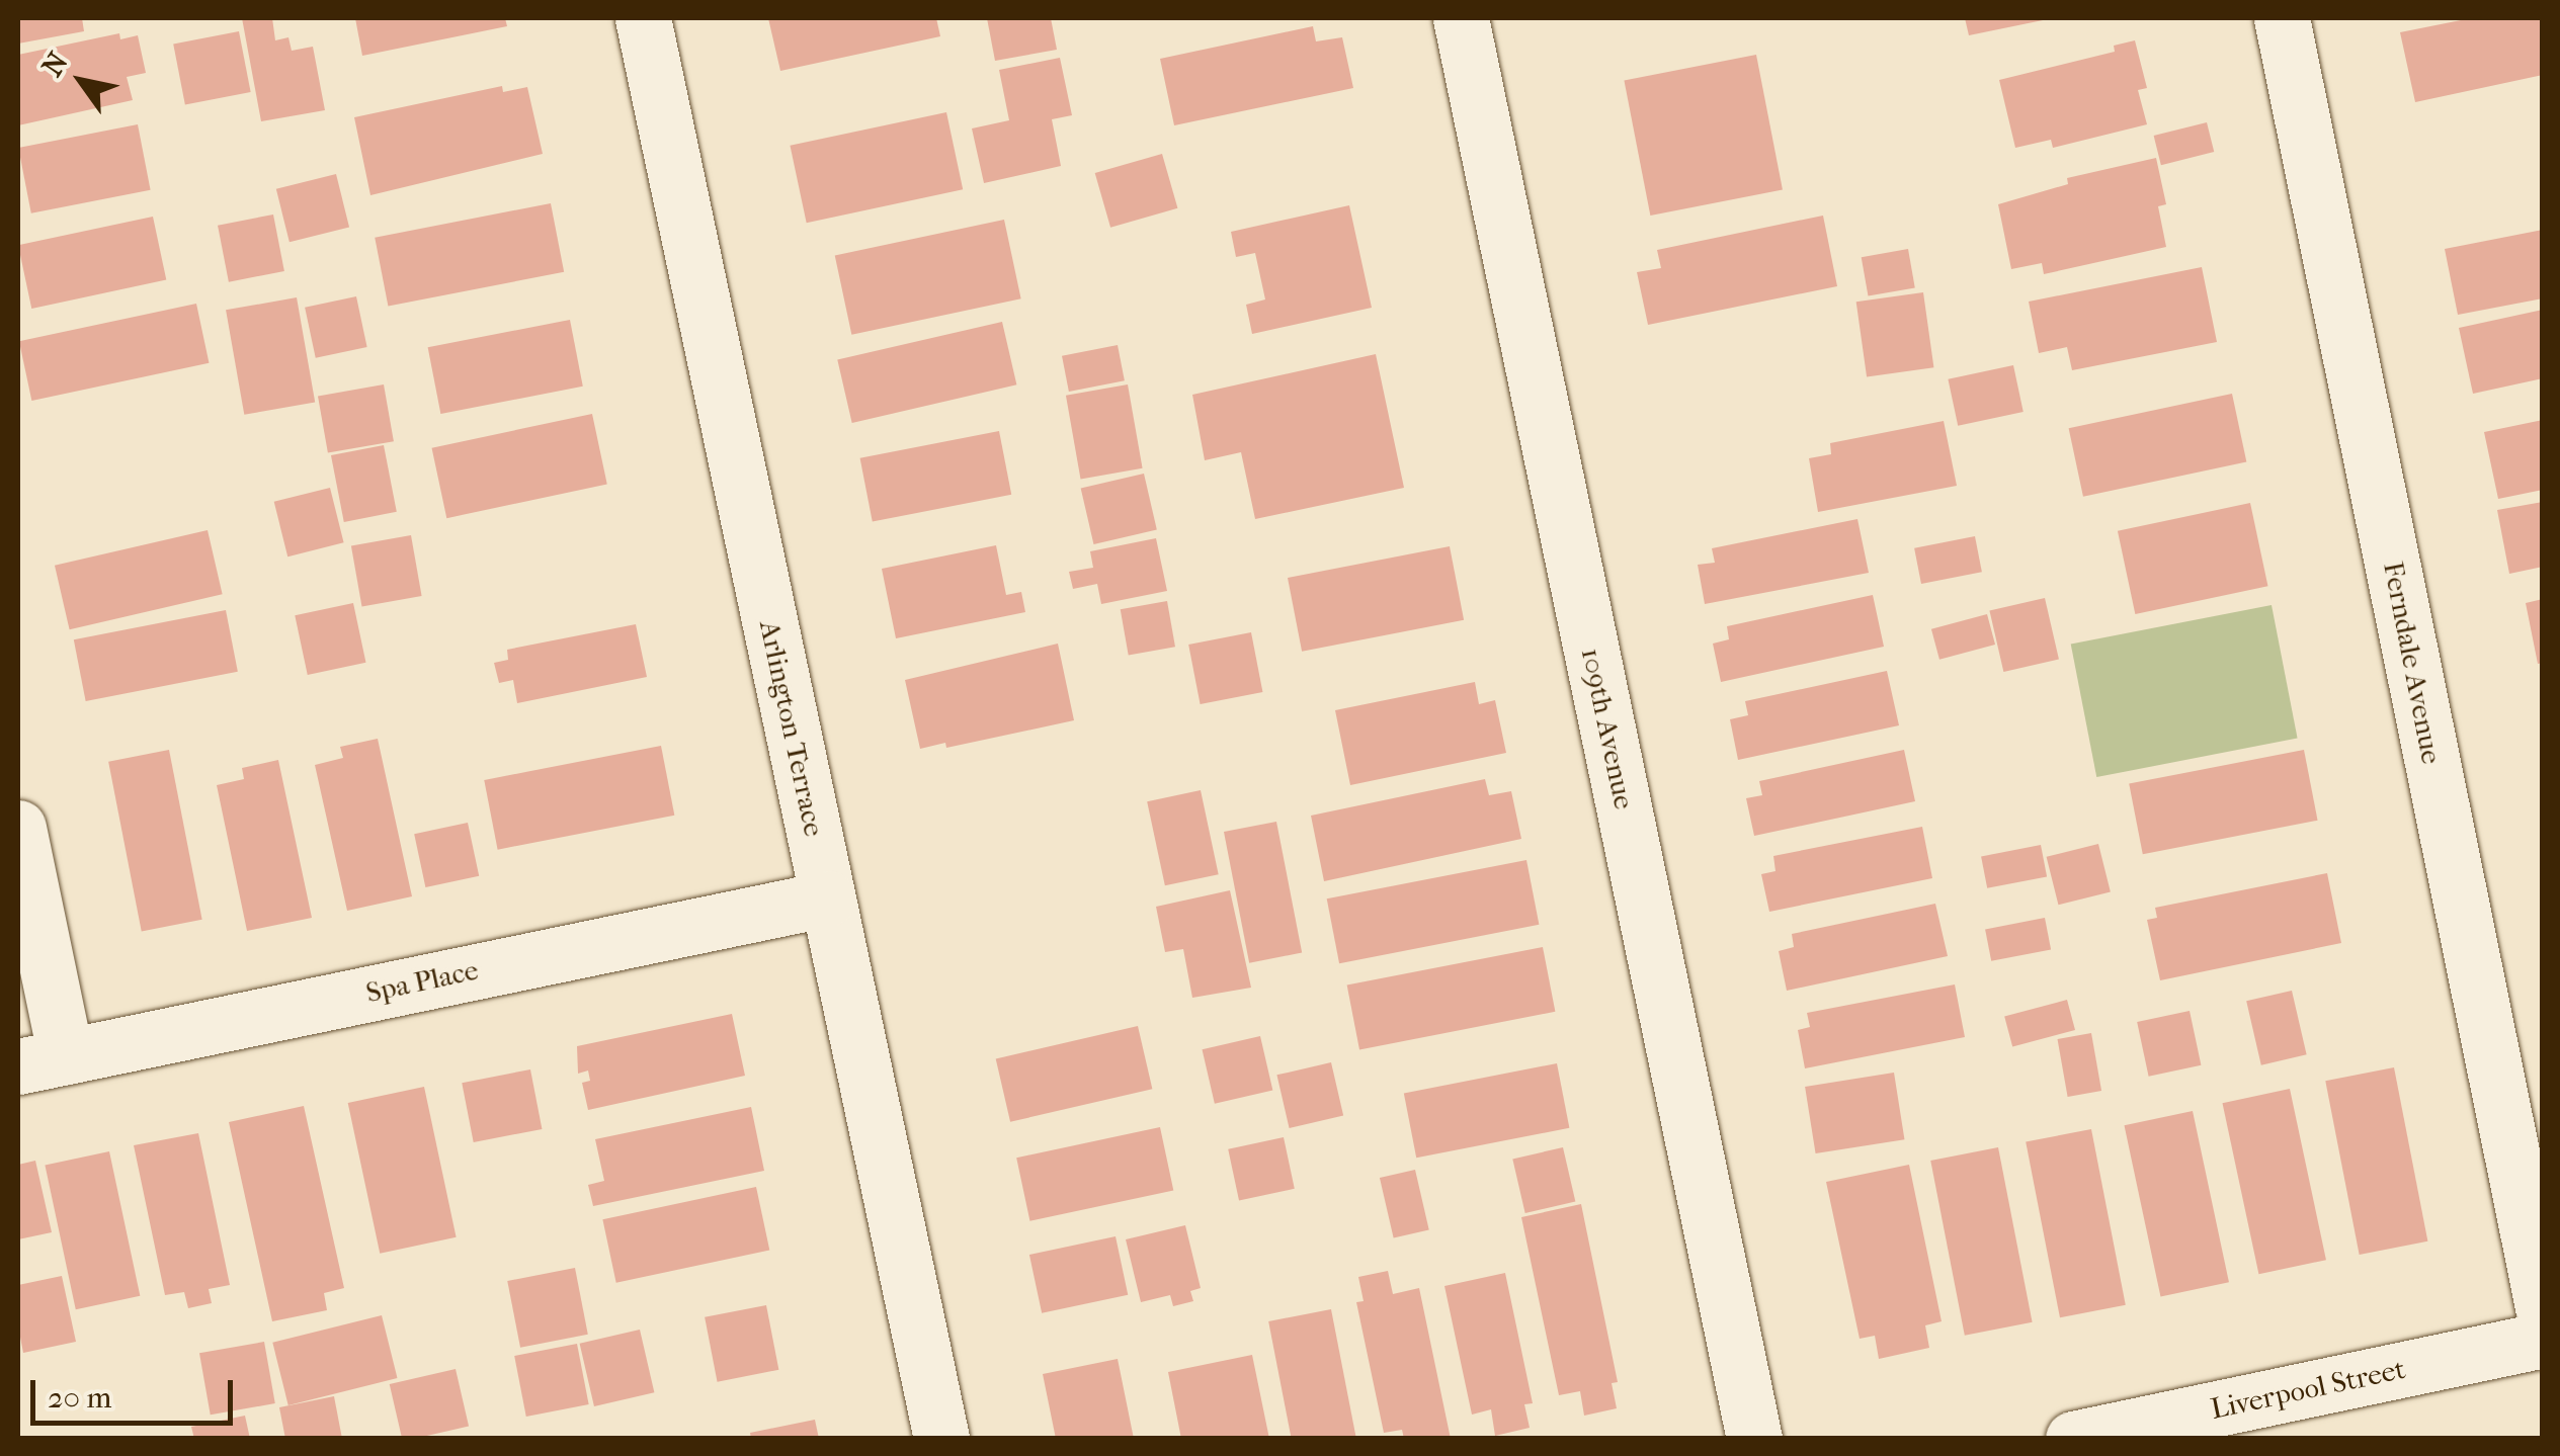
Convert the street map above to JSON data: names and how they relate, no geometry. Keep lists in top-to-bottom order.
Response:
{
  "streets": {
    "street": [
      "Ferndale Avenue",
      "Arlington Terrace",
      "109th Avenue",
      "Spa Place",
      "Liverpool Street"
    ]
  },
  "crossings": [
    ["Arlington Terrace", "Spa Place"]
  ],
  "scale_bar": "20 m",
  "north": "top left"
}
